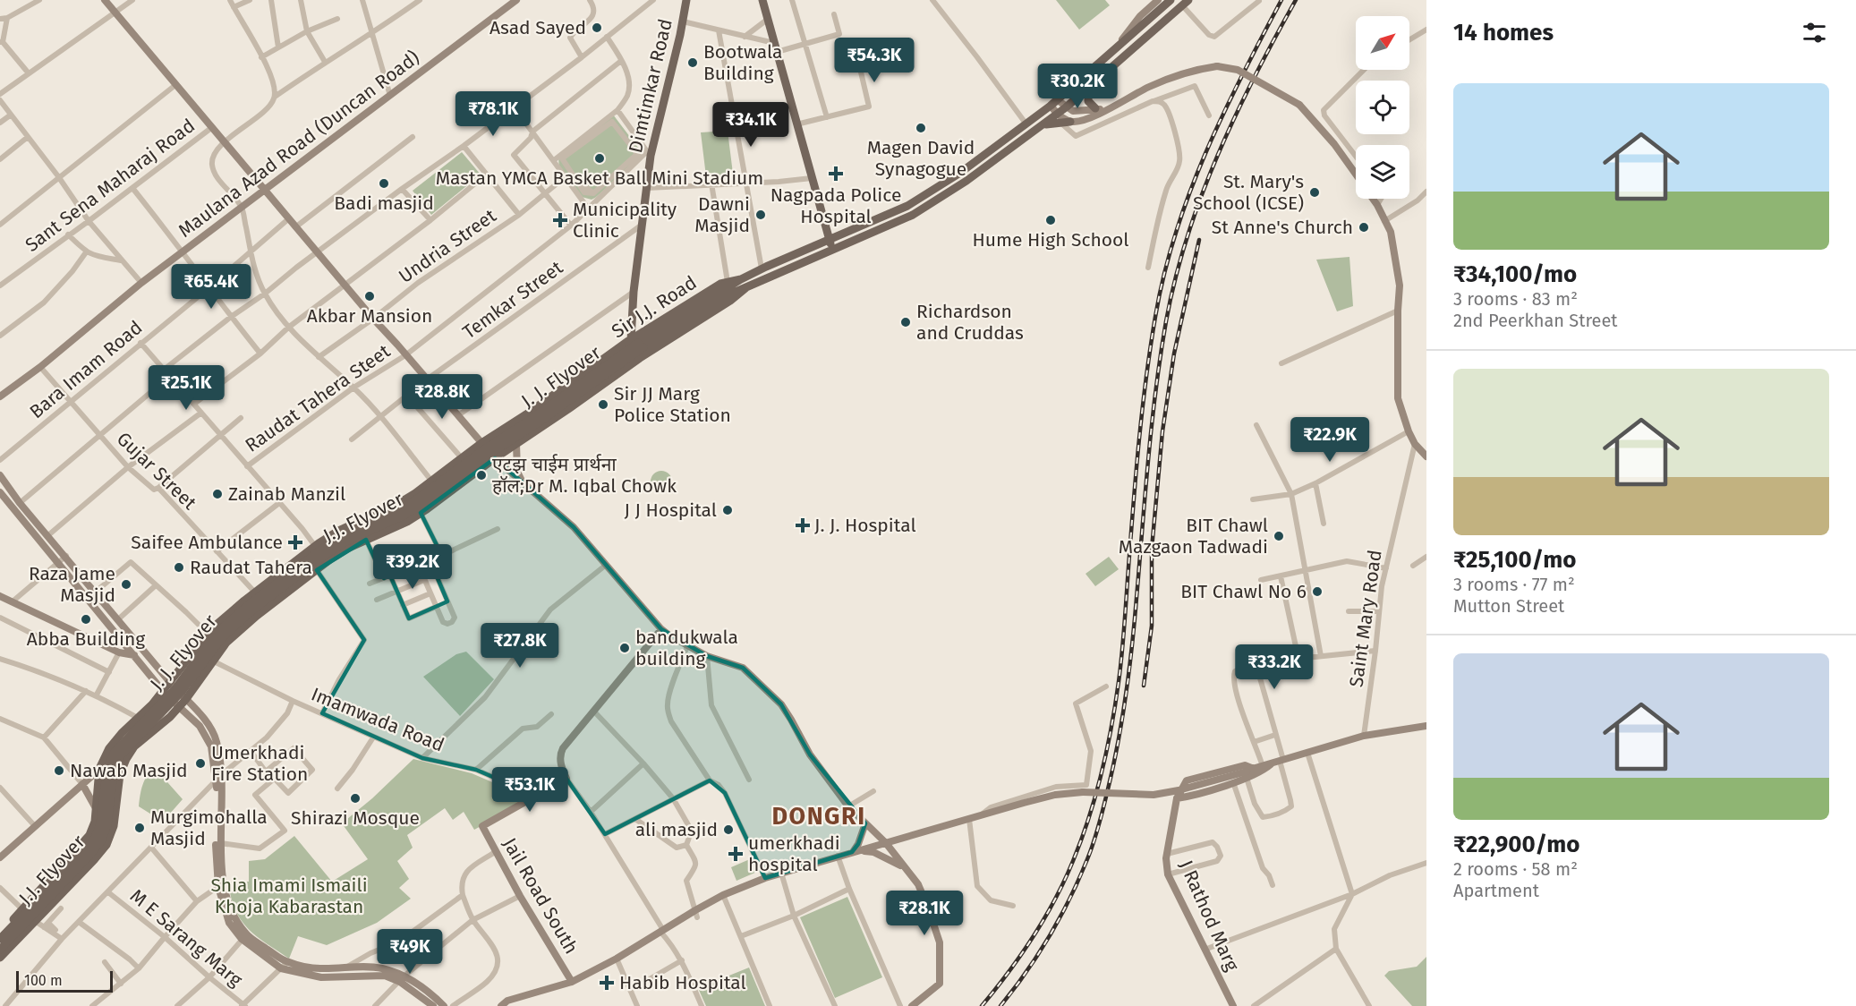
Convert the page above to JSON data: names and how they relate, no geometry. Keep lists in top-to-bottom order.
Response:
{
  "streets": {
    "main road": [
      "Dimtimkar Road",
      "Maulana Azad Road (Duncan Road)",
      "Sir J.J. Road",
      "J. J. Flyover",
      "J.J. Flyover",
      "Jail Road South",
      "J Rathod Marg"
    ],
    "street": [
      "Sant Sena Maharaj Road",
      "Undria Street",
      "Temkar Street",
      "Bara Imam Road",
      "Raudat Tahera Steet",
      "Gujar Street",
      "Saint Mary Road",
      "Imamwada Road",
      "M E Sarang Marg"
    ]
  },
  "crossings": [
    ["Dimtimkar Road", "Temkar Street"],
    ["Dimtimkar Road", "Sir J.J. Road"],
    ["Dimtimkar Road", "J. J. Flyover"],
    ["Dimtimkar Road", "Raudat Tahera Steet"],
    ["Dimtimkar Road", "J.J. Flyover"],
    ["Maulana Azad Road (Duncan Road)", "Gujar Street"],
    ["Sir J.J. Road", "J. J. Flyover"],
    ["Sir J.J. Road", "Gujar Street"],
    ["Sir J.J. Road", "J.J. Flyover"],
    ["Sir J.J. Road", "Imamwada Road"],
    ["Bara Imam Road", "Gujar Street"],
    ["J. J. Flyover", "J.J. Flyover"],
    ["Imamwada Road", "Jail Road South"]
  ],
  "districts": ["DONGRI"],
  "parks": ["Shia Imami Ismaili Khoja Kabarastan"],
  "places": {
    "other": [
      "Asad Sayed",
      "Bootwala Building",
      "Magen David Synagogue",
      "Mastan YMCA Basket Ball Mini Stadium",
      "Badi masjid",
      "St. Mary's School (ICSE)",
      "Dawni Masjid",
      "Hume High School",
      "St Anne's Church",
      "Akbar Mansion",
      "Richardson and Cruddas",
      "Sir JJ Marg Police Station",
      "एटझ चाईम प्रार्थना हॉल;Dr M. Iqbal Chowk",
      "Zainab Manzil",
      "J J Hospital",
      "BIT Chawl Mazgaon Tadwadi",
      "Raudat Tahera",
      "Raza Jame Masjid",
      "BIT Chawl No 6",
      "Abba Building",
      "bandukwala building",
      "Umerkhadi Fire Station",
      "Nawab Masjid",
      "Shirazi Mosque",
      "Murgimohalla Masjid",
      "ali masjid"
    ],
    "health": [
      "Nagpada Police Hospital",
      "Municipality Clinic",
      "J. J. Hospital",
      "Saifee Ambulance",
      "umerkhadi hospital",
      "Habib Hospital"
    ]
  },
  "scale_bar": "100 m",
  "north": "top right",
  "page": {
    "heading": "14 homes",
    "price": [
      "₹54.3K",
      "₹30.2K",
      "₹78.1K",
      "₹34.1K",
      "₹65.4K",
      "₹25.1K",
      "₹28.8K",
      "₹22.9K",
      "₹39.2K",
      "₹27.8K",
      "₹33.2K",
      "₹53.1K",
      "₹28.1K",
      "₹49K"
    ],
    "list": [
      {
        "name": "₹34,100/mo",
        "note": "3 rooms · 83 m² · 2nd Peerkhan Street"
      },
      {
        "name": "₹25,100/mo",
        "note": "3 rooms · 77 m² · Mutton Street"
      },
      {
        "name": "₹22,900/mo",
        "note": "2 rooms · 58 m² · Apartment"
      }
    ],
    "scale": "100 m"
  }
}
